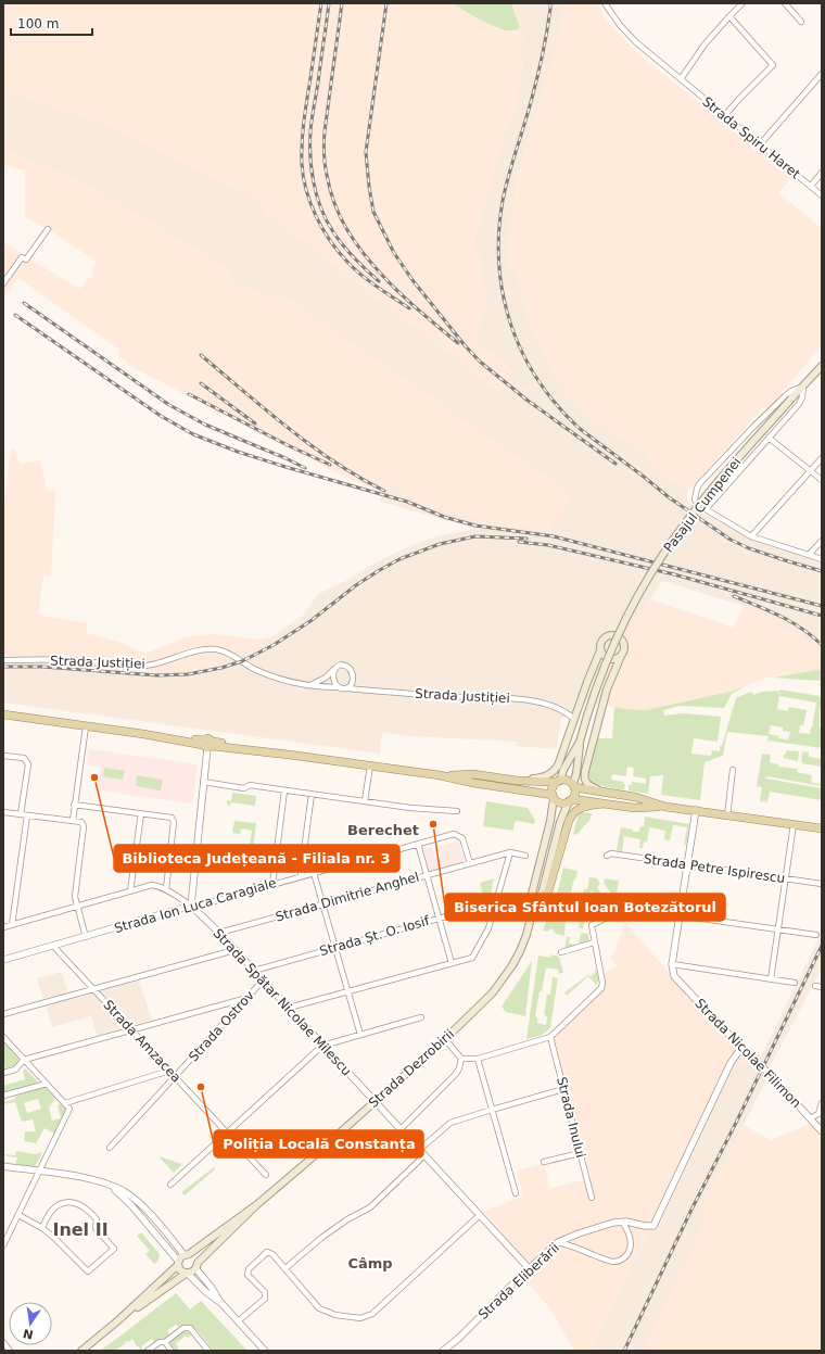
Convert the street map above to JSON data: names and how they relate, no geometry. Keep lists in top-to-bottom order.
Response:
{
  "streets": {
    "main road": ["Pasajul Cumpenei", "Strada Dezrobirii"],
    "street": [
      "Strada Spiru Haret",
      "Strada Justiției",
      "Strada Petre Ispirescu",
      "Strada Dimitrie Anghel",
      "Strada Ion Luca Caragiale",
      "Strada Șt. O. Iosif",
      "Strada Spătar Nicolae Milescu",
      "Strada Ostrov",
      "Strada Amzacea",
      "Strada Nicolae Filimon",
      "Strada Inului",
      "Strada Eliberării"
    ]
  },
  "crossings": [
    ["Strada Dimitrie Anghel", "Strada Ion Luca Caragiale"],
    ["Strada Dimitrie Anghel", "Strada Spătar Nicolae Milescu"],
    ["Strada Ion Luca Caragiale", "Strada Spătar Nicolae Milescu"],
    ["Strada Ion Luca Caragiale", "Strada Amzacea"],
    ["Strada Șt. O. Iosif", "Strada Spătar Nicolae Milescu"],
    ["Strada Spătar Nicolae Milescu", "Strada Ostrov"],
    ["Strada Spătar Nicolae Milescu", "Strada Dezrobirii"],
    ["Strada Spătar Nicolae Milescu", "Strada Eliberării"],
    ["Strada Ostrov", "Strada Amzacea"],
    ["Strada Nicolae Filimon", "Strada Eliberării"]
  ],
  "districts": ["Berechet", "Inel II", "Câmp"],
  "places": ["Biblioteca Județeană - Filiala nr. 3", "Biserica Sfântul Ioan Botezătorul", "Poliția Locală Constanța"],
  "scale_bar": "100 m",
  "north": "bottom"
}
